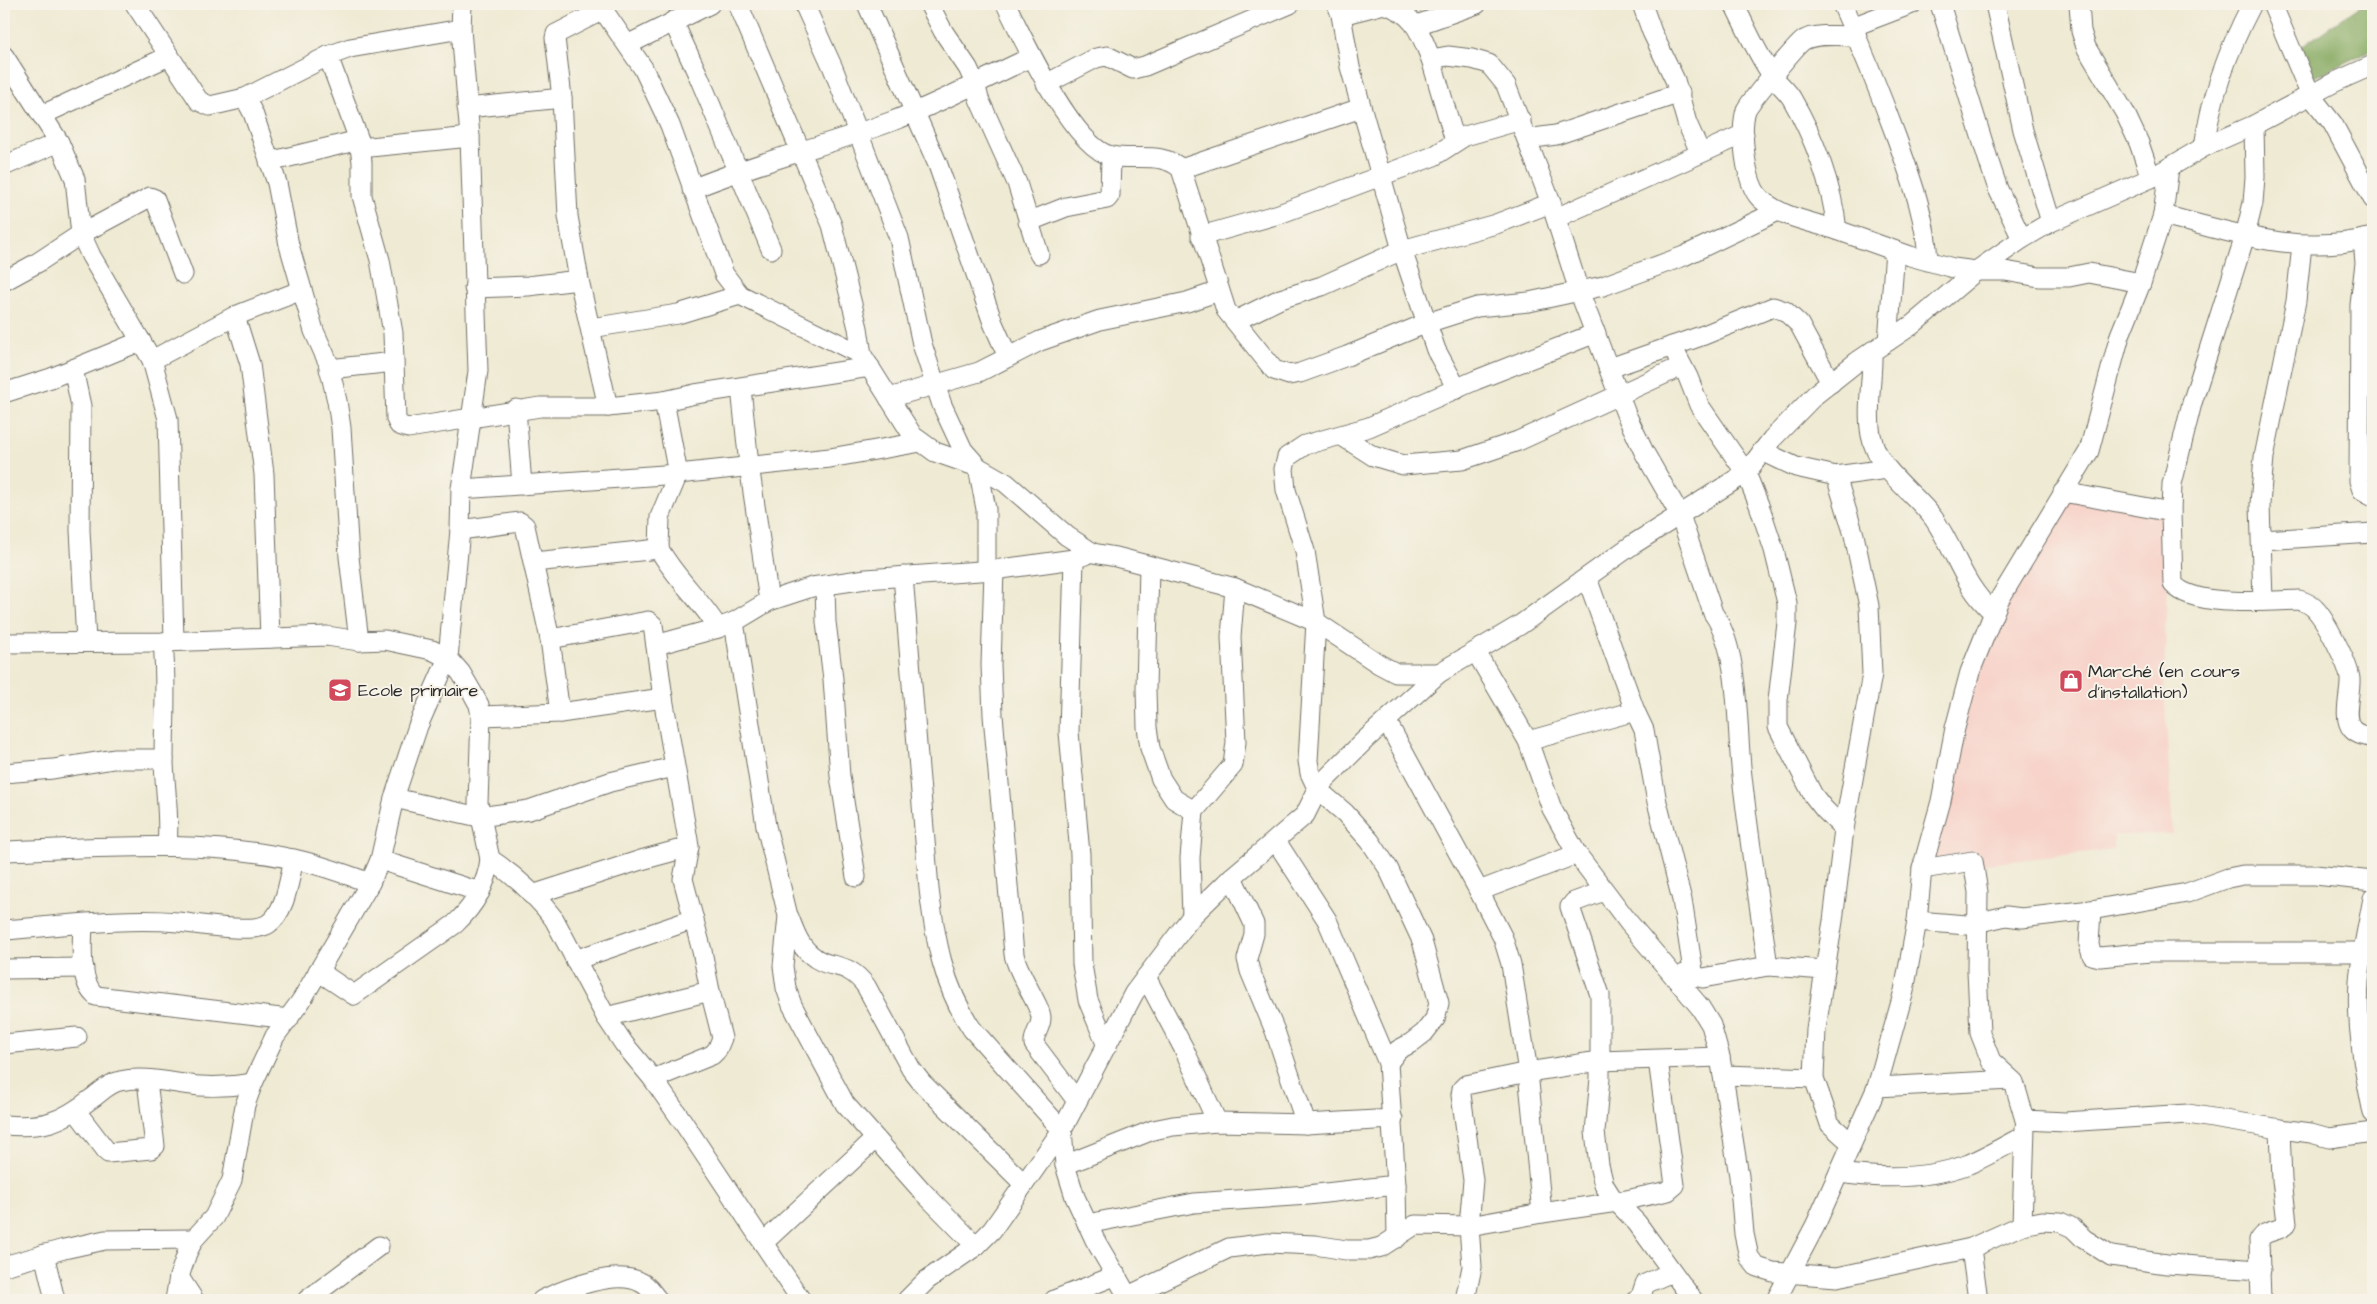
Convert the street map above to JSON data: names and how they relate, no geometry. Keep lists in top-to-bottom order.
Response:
{
  "places": {
    "shop": ["Marché (en cours d'installation)"],
    "school or university": ["Ecole primaire"]
  }
}
